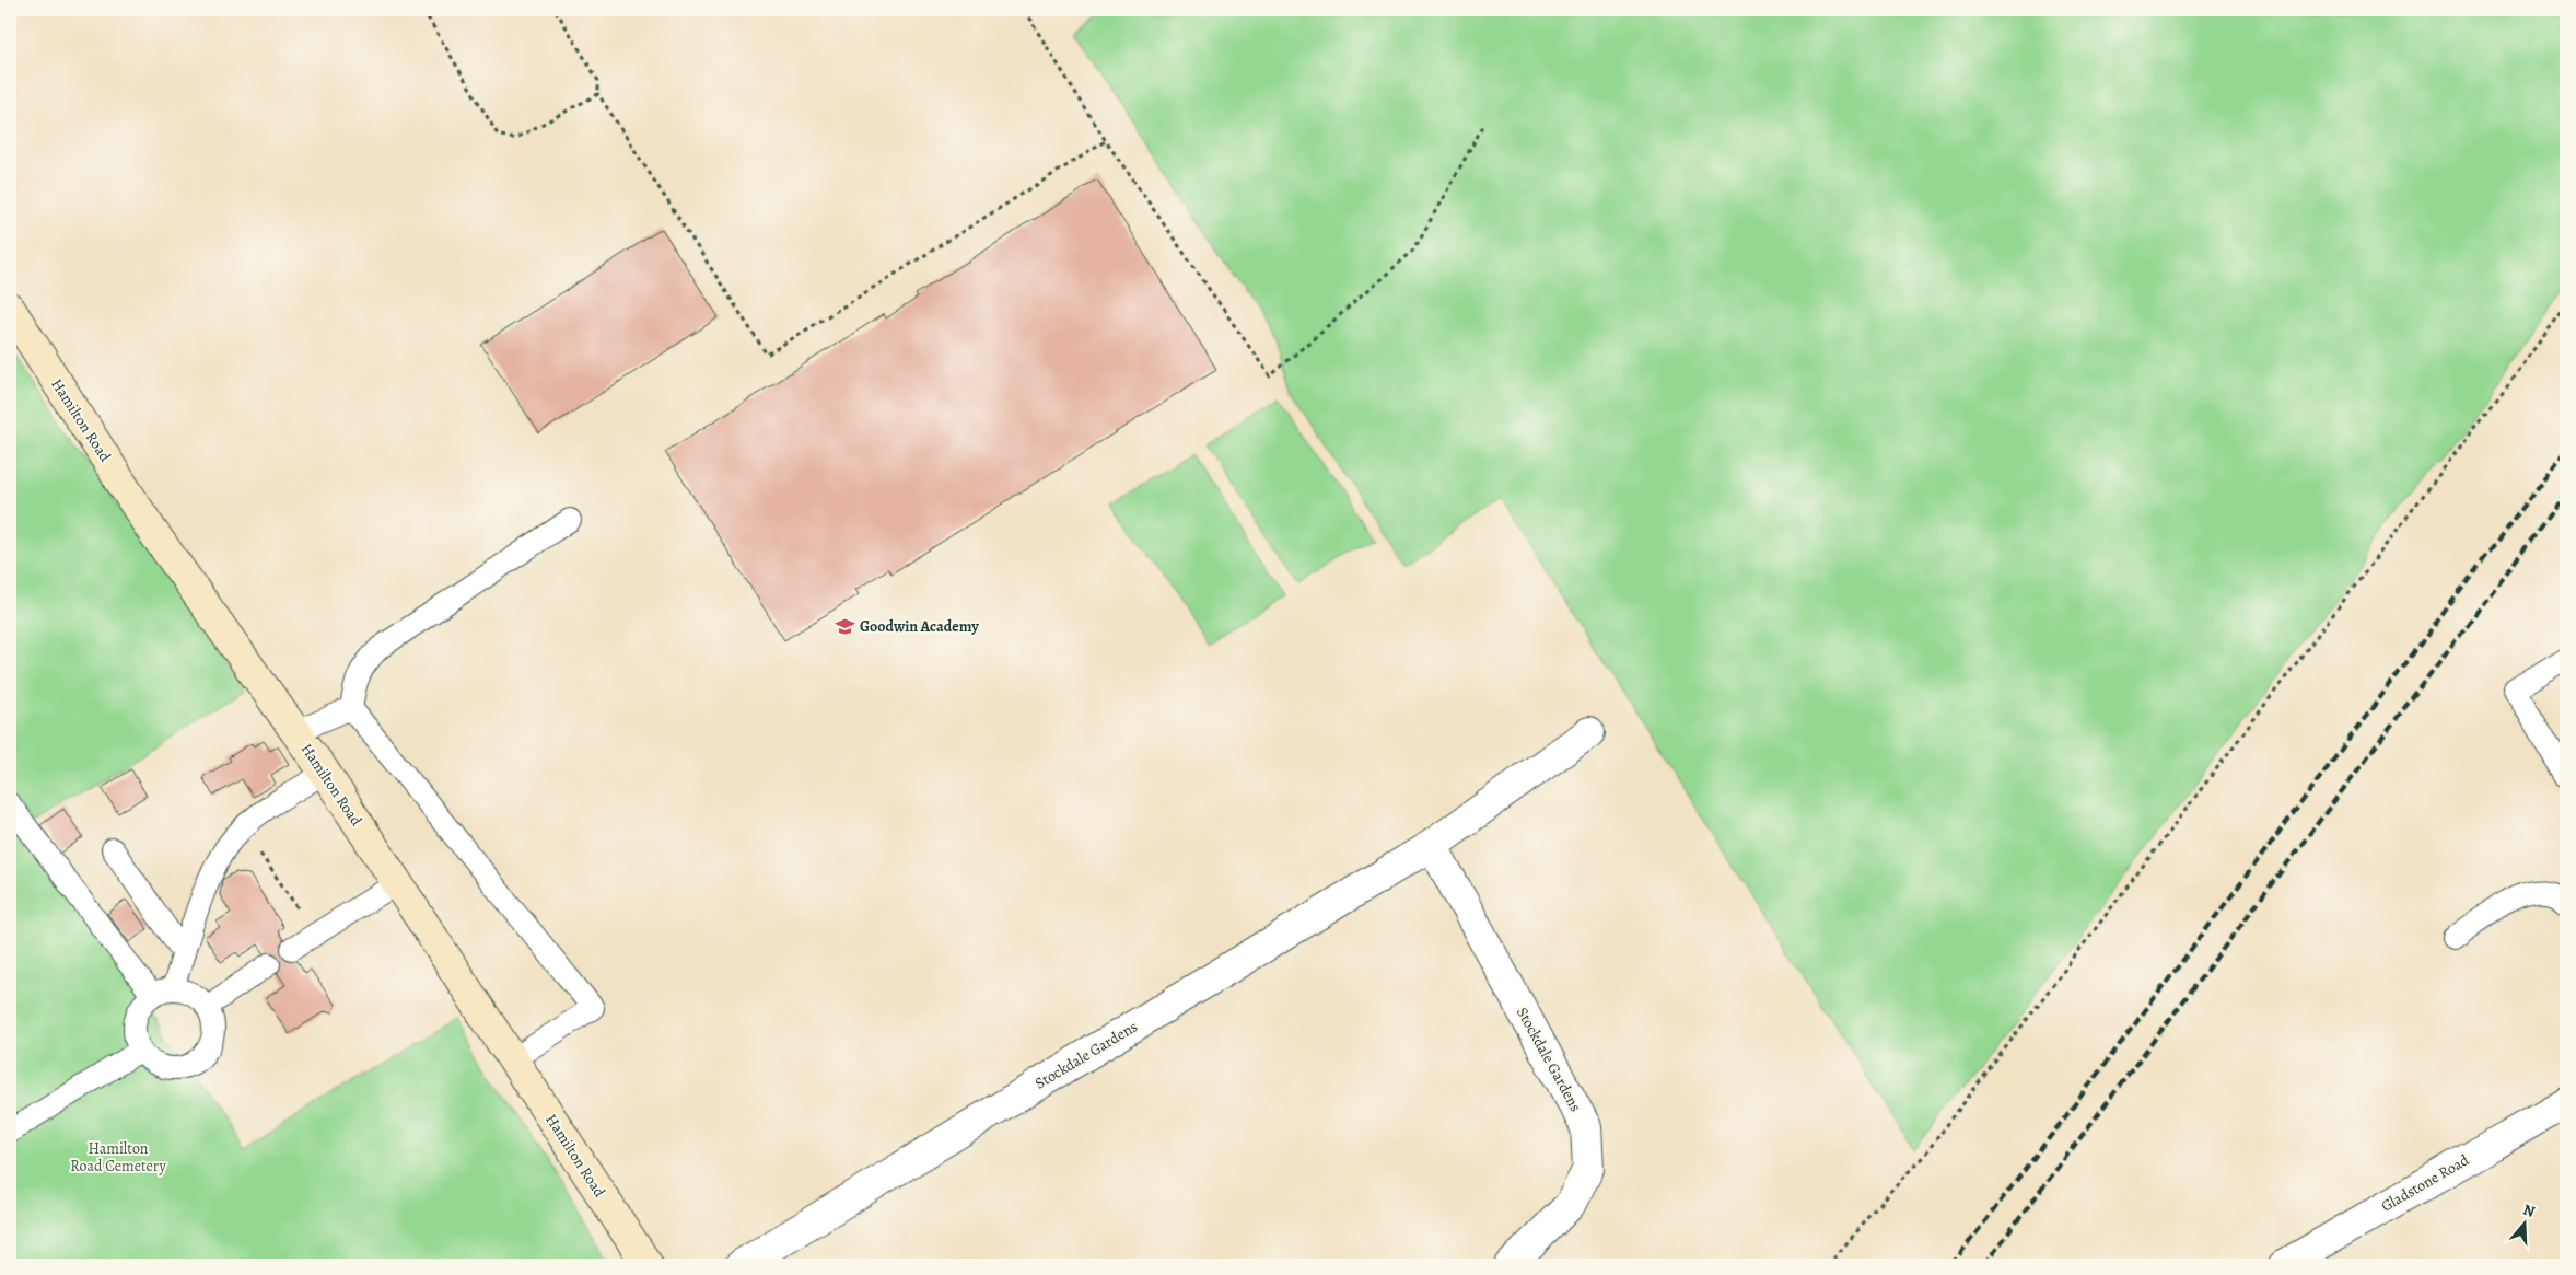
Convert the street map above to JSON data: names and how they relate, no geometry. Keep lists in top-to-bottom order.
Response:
{
  "streets": {
    "main road": ["Hamilton Road"],
    "street": ["Stockdale Gardens", "Gladstone Road"]
  },
  "parks": ["Hamilton Road Cemetery"],
  "places": {
    "school or university": ["Goodwin Academy"]
  },
  "north": "top"
}
